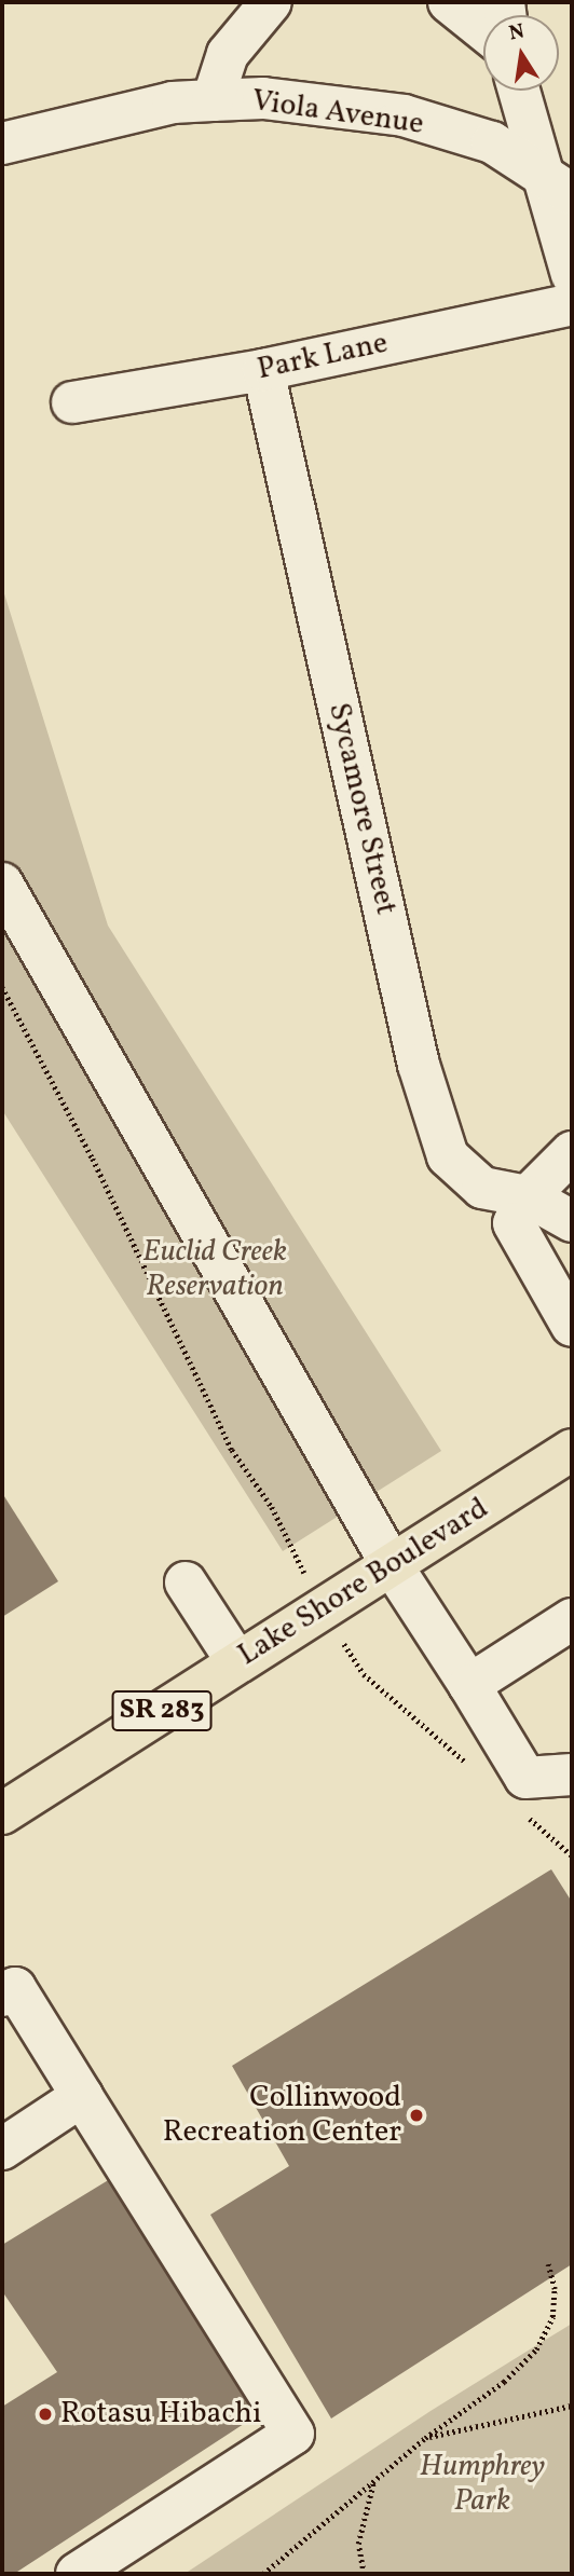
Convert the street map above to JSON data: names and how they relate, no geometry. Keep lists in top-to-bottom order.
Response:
{
  "streets": {
    "main road": ["Lake Shore Boulevard", "SR 283"],
    "street": ["Viola Avenue", "Park Lane", "Sycamore Street"]
  },
  "crossings": [
    ["Park Lane", "Sycamore Street"]
  ],
  "parks": ["Euclid Creek Reservation", "Humphrey Park"],
  "places": ["Collinwood Recreation Center", "Rotasu Hibachi"],
  "north": "top"
}
